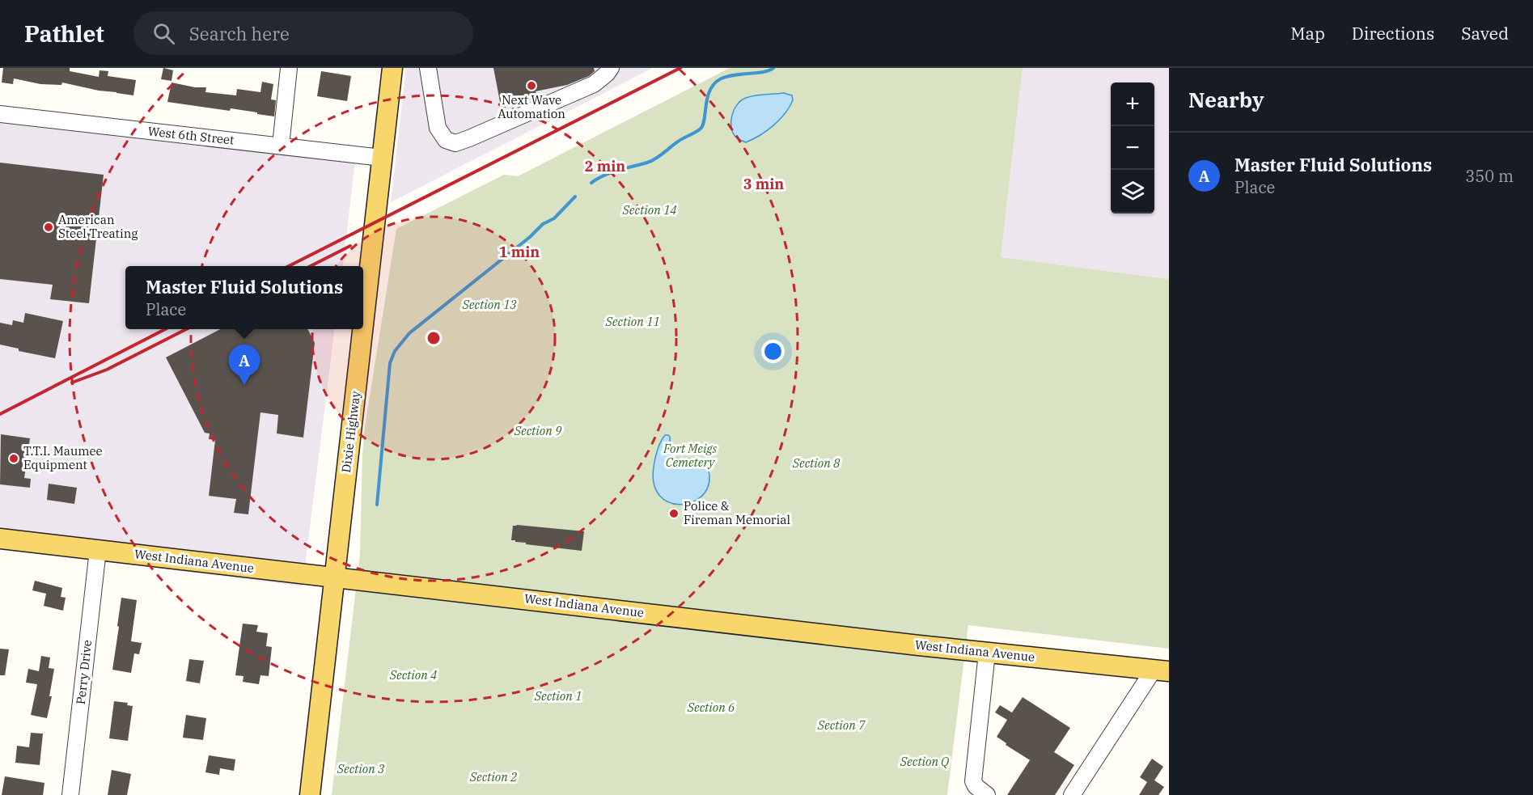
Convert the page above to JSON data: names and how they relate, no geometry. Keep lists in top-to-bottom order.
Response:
{
  "streets": {
    "main road": ["Dixie Highway", "West Indiana Avenue"],
    "street": ["West 6th Street", "Perry Drive"]
  },
  "crossings": [
    ["West 6th Street", "Dixie Highway"],
    ["Dixie Highway", "West Indiana Avenue"],
    ["West Indiana Avenue", "Perry Drive"]
  ],
  "parks": [
    "Section 14",
    "Section 13",
    "Section 11",
    "Section 9",
    "Fort Meigs Cemetery",
    "Section 8",
    "Section 4",
    "Section 1",
    "Section 6",
    "Section 7",
    "Section Q",
    "Section 3",
    "Section 2"
  ],
  "places": [
    "Next Wave Automation",
    "American Steel Treating",
    "T.T.I. Maumee Equipment",
    "Police & Fireman Memorial"
  ],
  "page": {
    "header": "Pathlet",
    "search": "Search here",
    "nav": ["Map", "Directions", "Saved"],
    "heading": "Nearby",
    "map_buttons": ["+", "−"],
    "list": [
      {
        "mark": "A",
        "name": "Master Fluid Solutions",
        "note": "Place",
        "value": "350 m"
      }
    ],
    "popup": ["Master Fluid Solutions", "Place"],
    "pins": "A"
  },
  "rings": ["2 min", "3 min", "1 min"]
}
